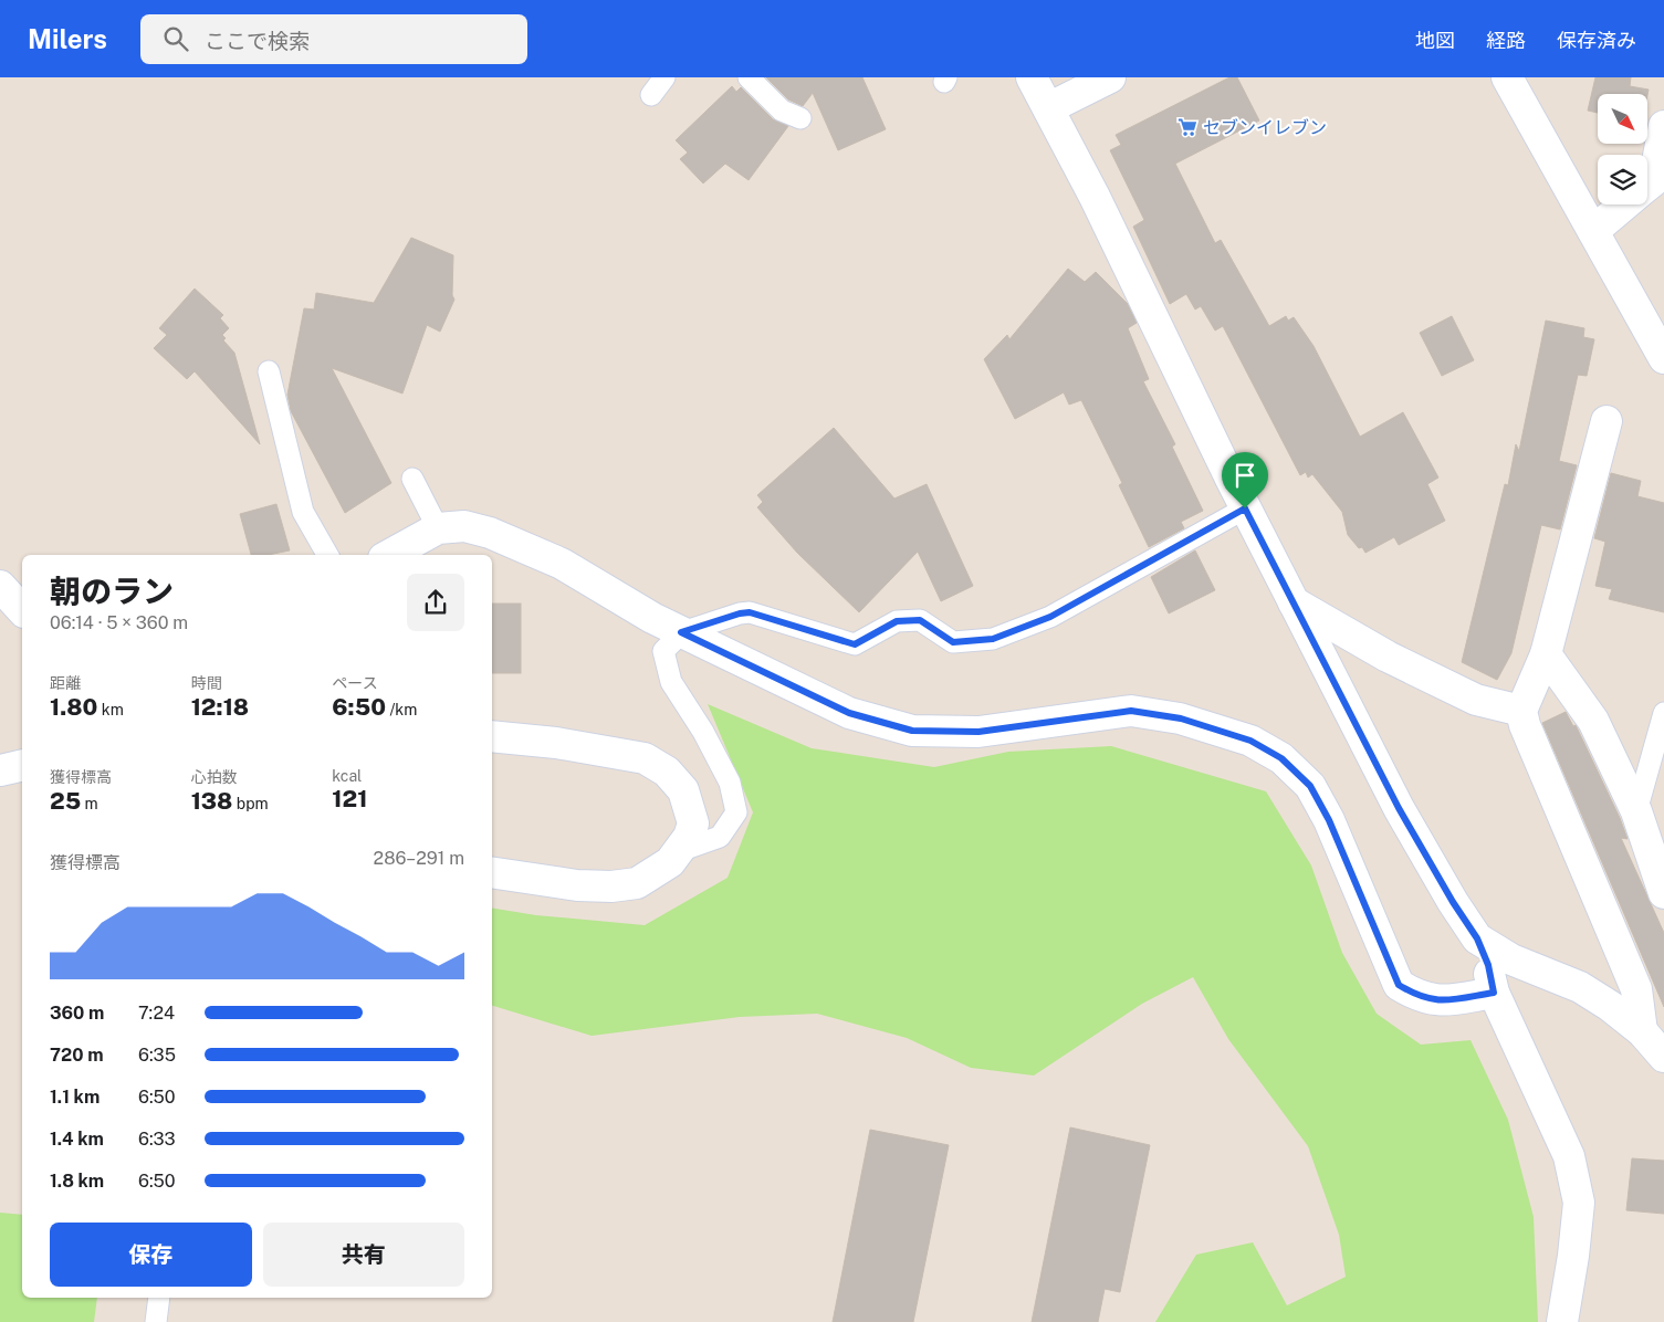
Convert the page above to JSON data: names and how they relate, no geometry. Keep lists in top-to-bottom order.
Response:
{
  "places": {
    "supermarket": ["セブンイレブン"]
  },
  "north": "bottom right",
  "page": {
    "header": "Milers",
    "search": "ここで検索",
    "nav": ["地図", "経路", "保存済み"],
    "heading": ["朝のラン", "06:14 · 5 × 360 m"],
    "stats": [
      ["距離", "1.80 km"],
      ["時間", "12:18"],
      ["ペース", "6:50 /km"],
      ["獲得標高", "25 m"],
      ["心拍数", "138 bpm"],
      ["kcal", "121"]
    ],
    "chart": ["獲得標高", "286–291 m"],
    "list": [
      {
        "name": "360 m",
        "note": "7:24"
      },
      {
        "name": "720 m",
        "note": "6:35"
      },
      {
        "name": "1.1 km",
        "note": "6:50"
      },
      {
        "name": "1.4 km",
        "note": "6:33"
      },
      {
        "name": "1.8 km",
        "note": "6:50"
      }
    ],
    "buttons": ["保存", "共有"]
  }
}
